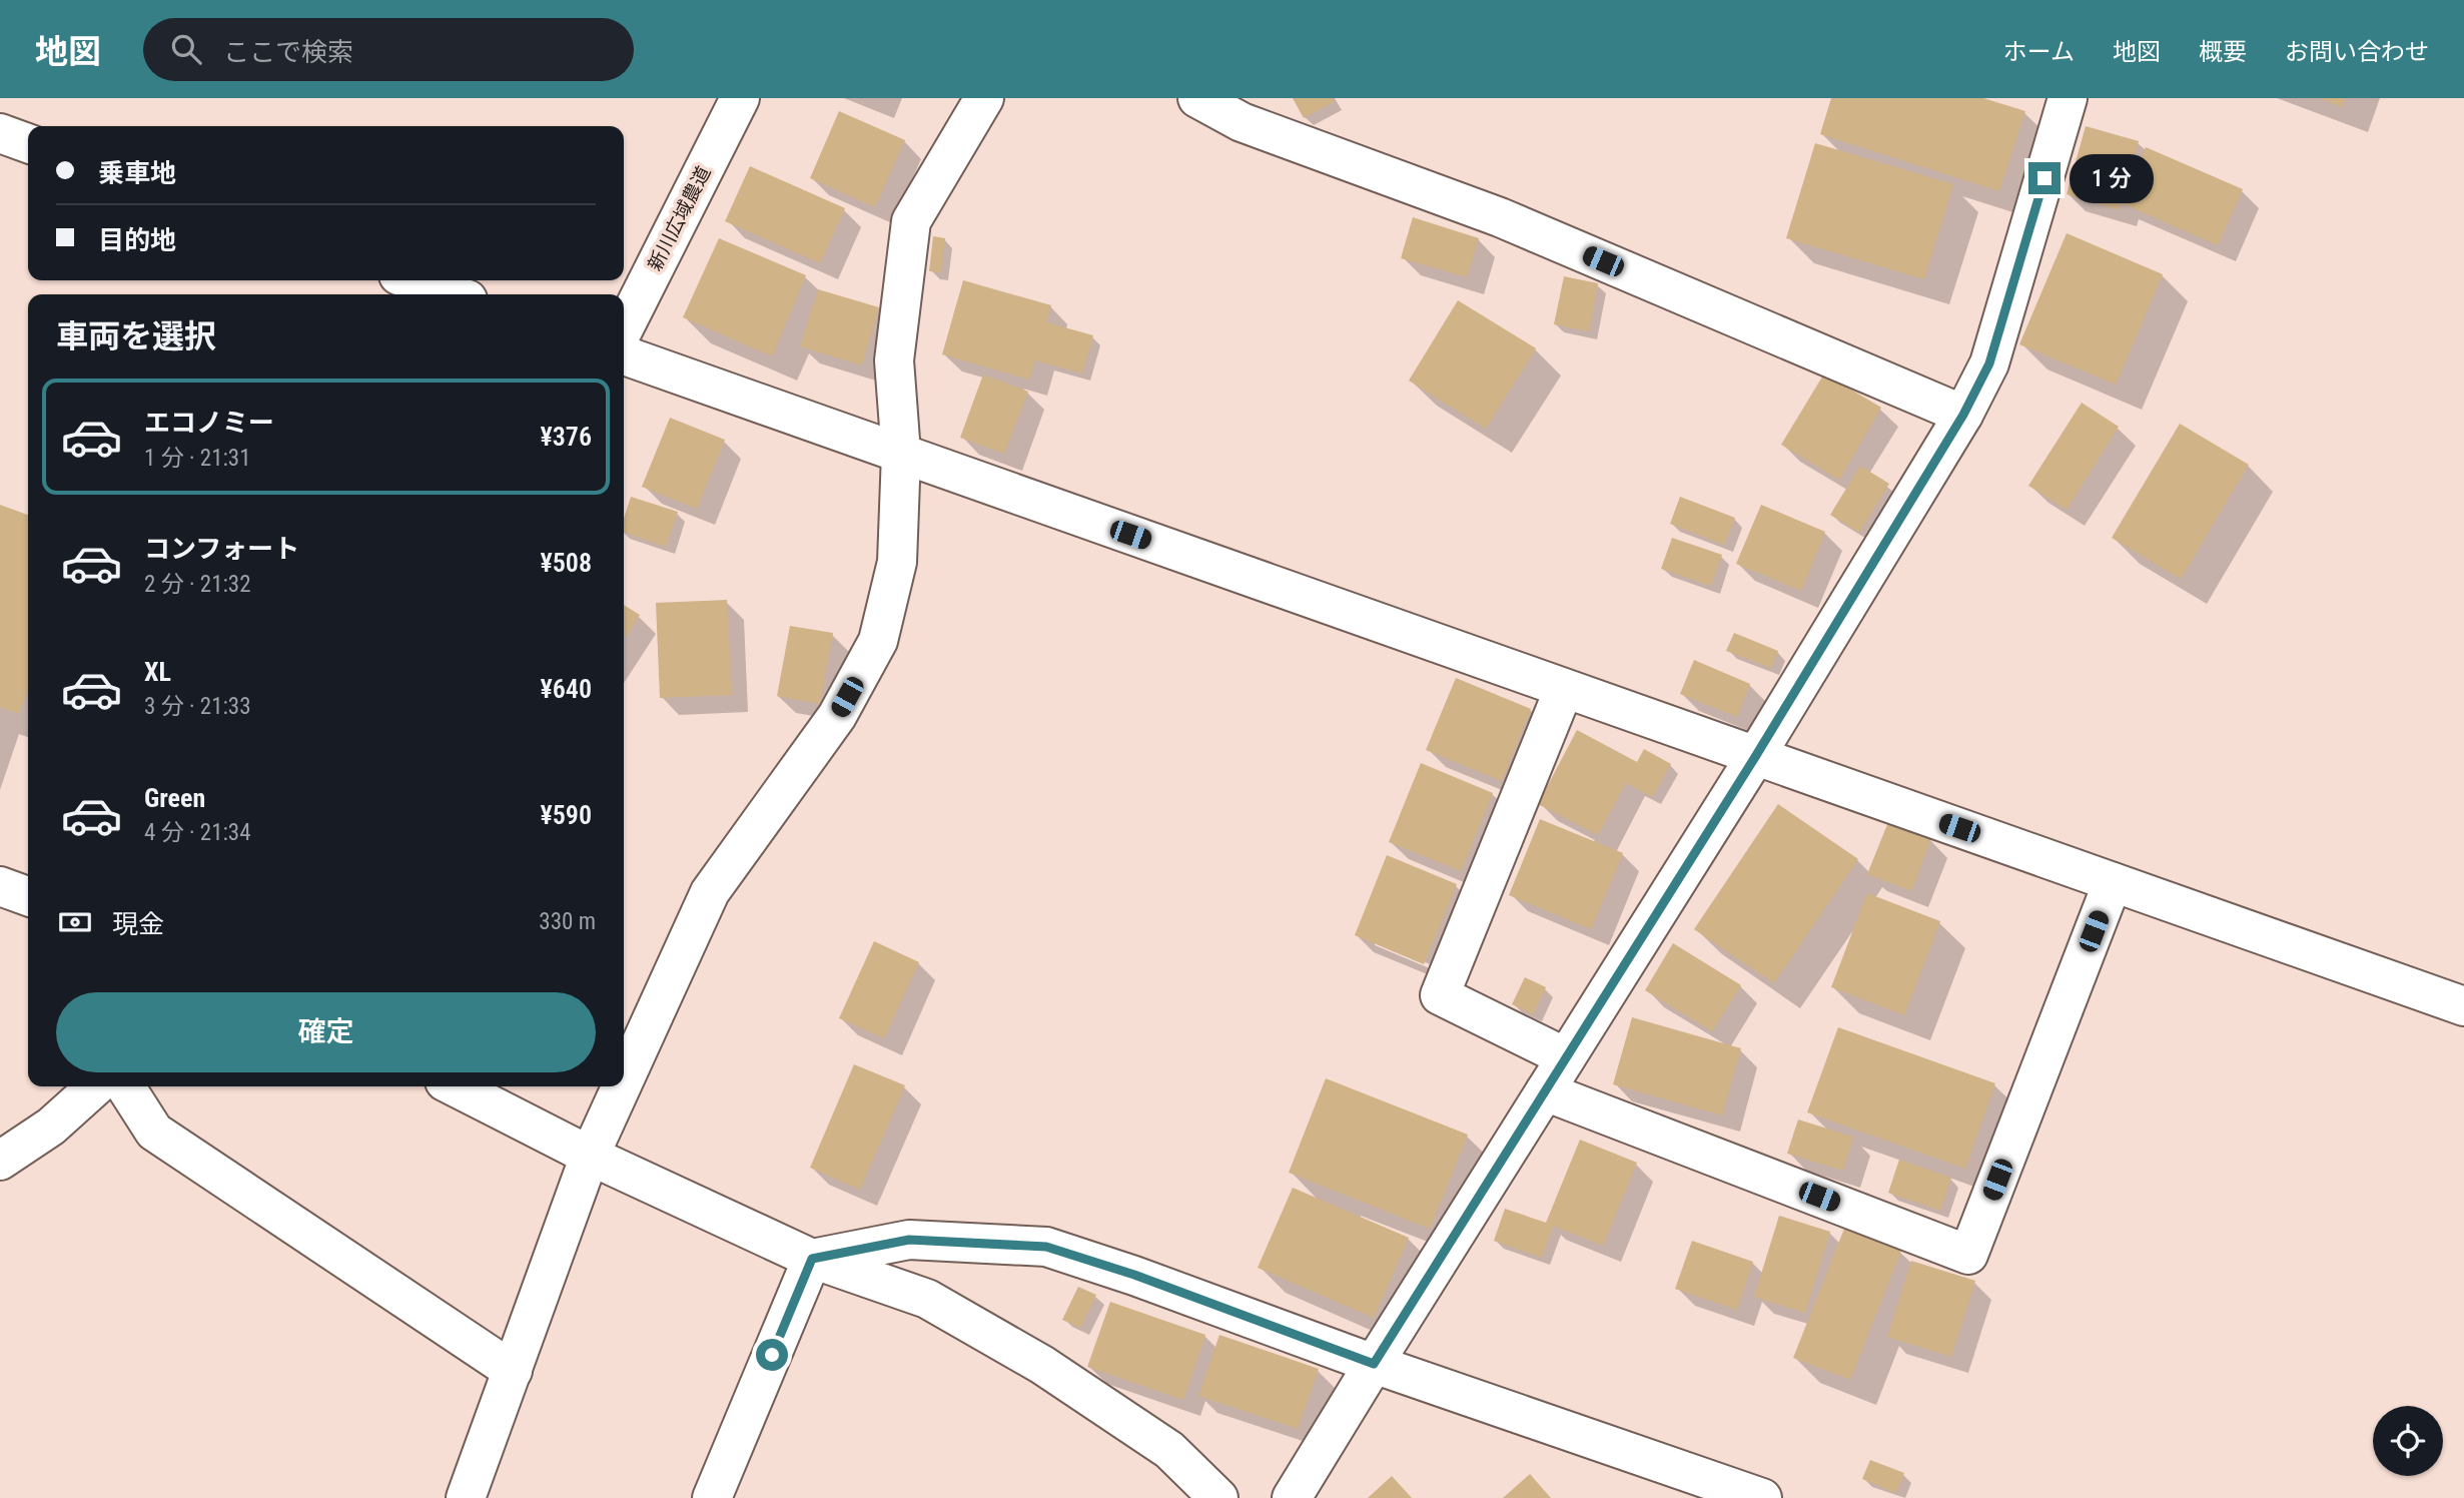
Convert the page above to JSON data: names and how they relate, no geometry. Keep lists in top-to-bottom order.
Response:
{
  "streets": {
    "street": ["新川広域農道"]
  },
  "page": {
    "header": "地図",
    "search": "ここで検索",
    "nav": [
      "ホーム",
      "地図",
      "概要",
      "お問い合わせ"
    ],
    "banner": ["乗車地", "目的地"],
    "bubble": "1 分",
    "heading": "車両を選択",
    "list": [
      {
        "name": "エコノミー",
        "note": "1 分 · 21:31",
        "value": "¥376"
      },
      {
        "name": "コンフォート",
        "note": "2 分 · 21:32",
        "value": "¥508"
      },
      {
        "name": "XL",
        "note": "3 分 · 21:33",
        "value": "¥640"
      },
      {
        "name": "Green",
        "note": "4 分 · 21:34",
        "value": "¥590"
      }
    ],
    "pay": ["現金", "330 m"],
    "buttons": "確定"
  }
}
